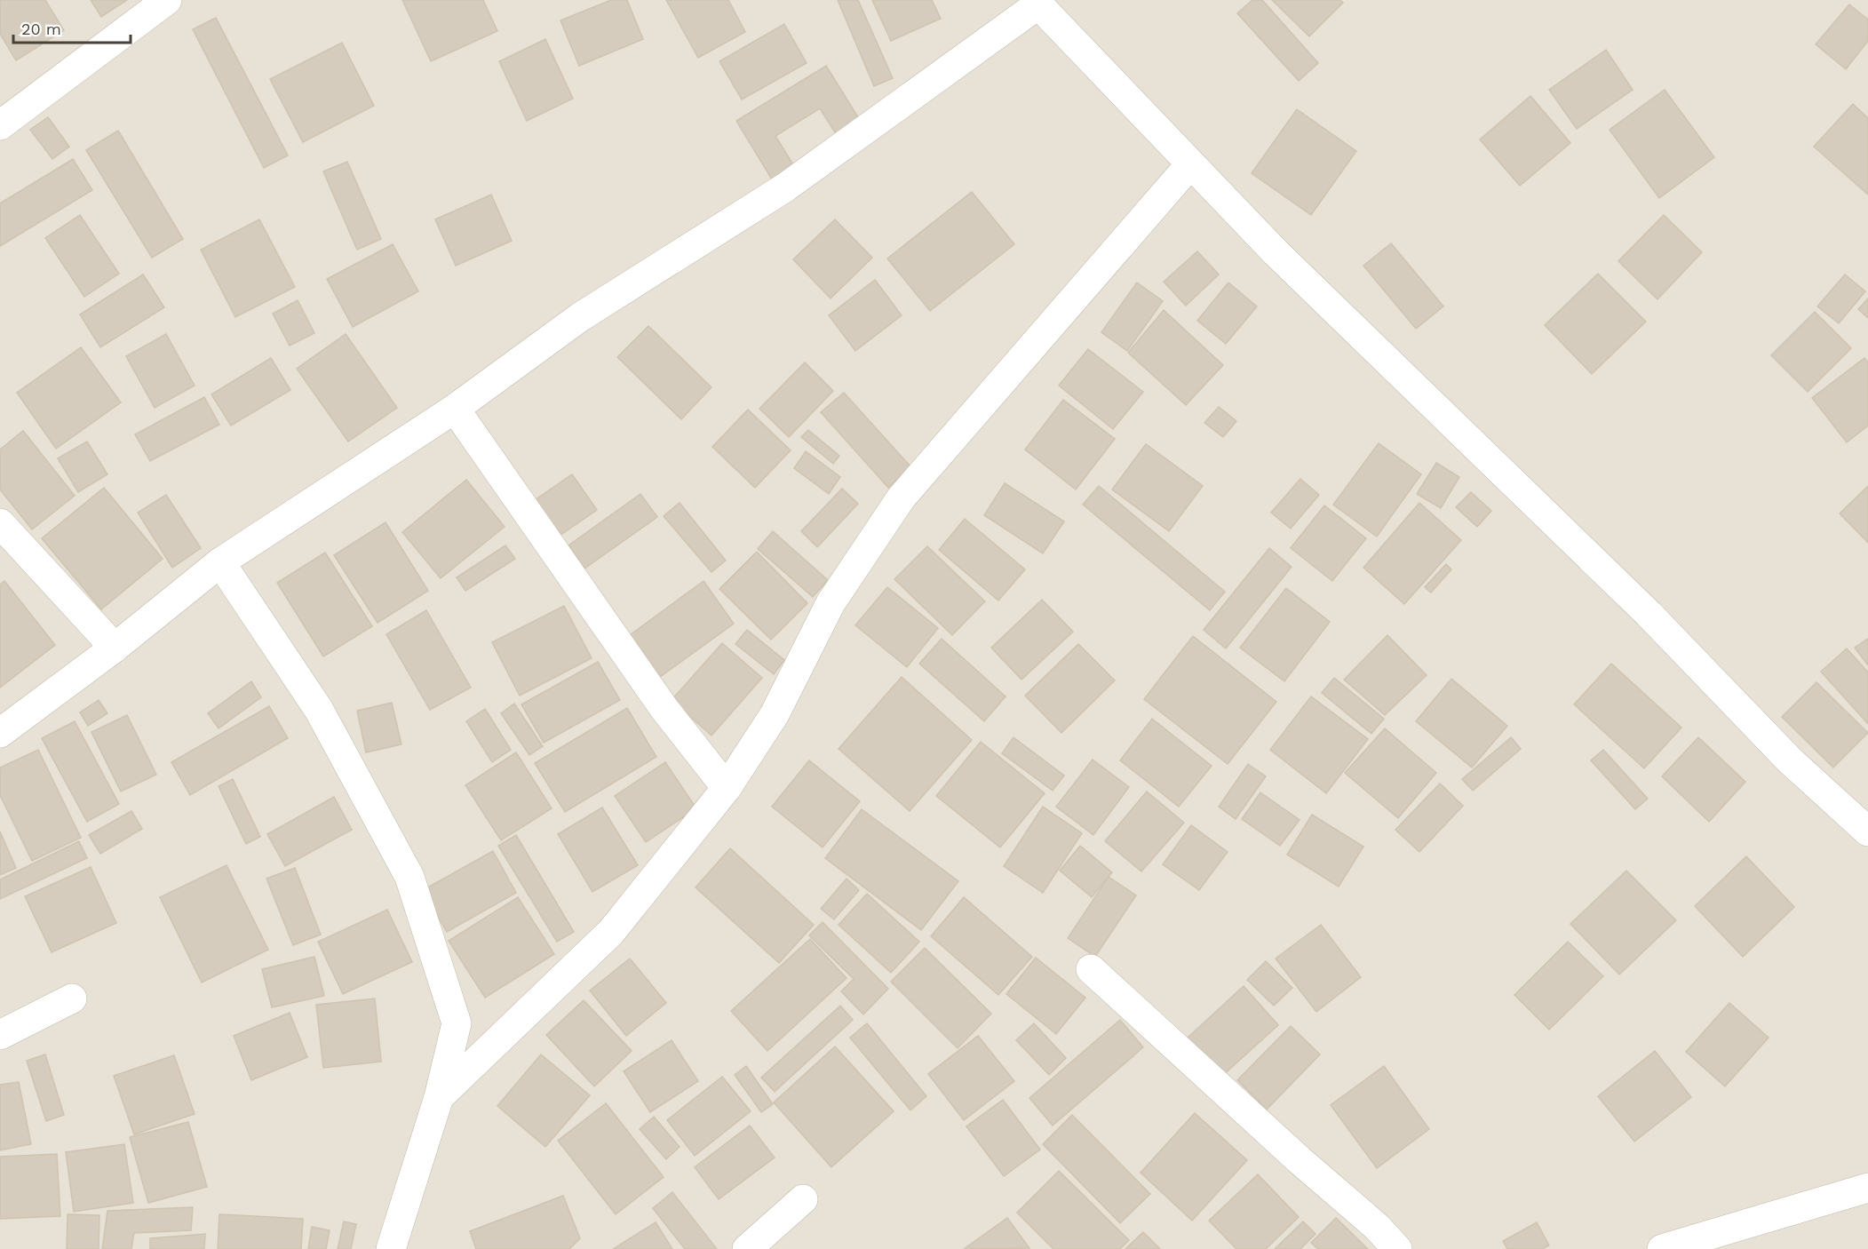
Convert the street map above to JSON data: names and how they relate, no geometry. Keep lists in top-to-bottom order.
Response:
{
  "scale_bar": "20 m"
}
